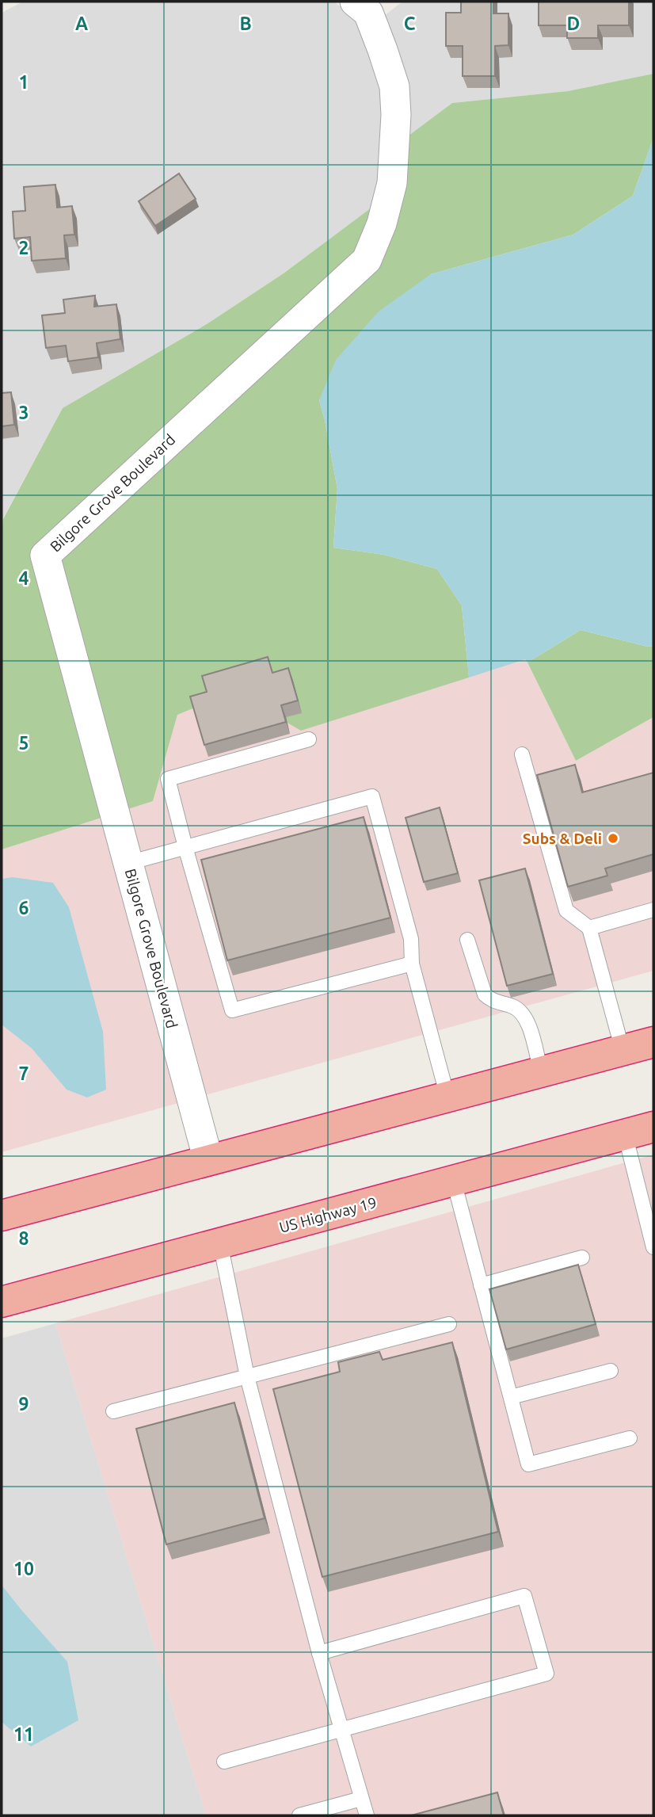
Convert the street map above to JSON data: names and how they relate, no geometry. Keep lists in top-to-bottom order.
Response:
{
  "streets": {
    "highway": ["US Highway 19"],
    "street": ["Bilgore Grove Boulevard"]
  },
  "places": ["Subs & Deli"],
  "grid": {
    "columns": [
      "A",
      "B",
      "C",
      "D"
    ],
    "rows": [
      "1",
      "2",
      "3",
      "4",
      "5",
      "6",
      "7",
      "8",
      "9",
      "10",
      "11"
    ]
  }
}
